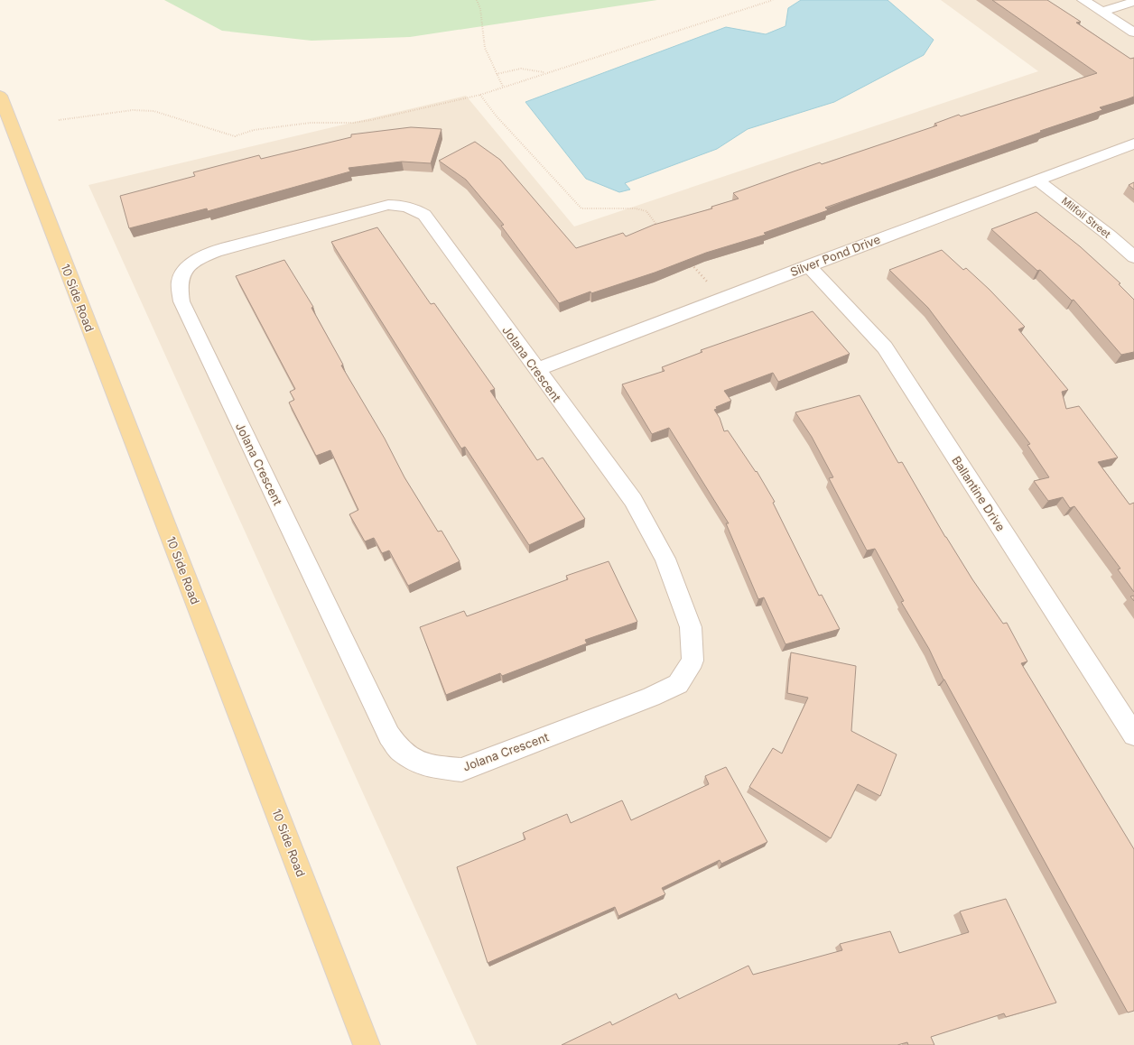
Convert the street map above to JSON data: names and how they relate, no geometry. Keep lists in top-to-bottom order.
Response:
{
  "streets": {
    "main road": ["10 Side Road"],
    "street": [
      "Milfoil Street",
      "Silver Pond Drive",
      "Jolana Crescent",
      "Ballantine Drive"
    ]
  },
  "crossings": [
    ["Milfoil Street", "Silver Pond Drive"],
    ["Silver Pond Drive", "Jolana Crescent"],
    ["Silver Pond Drive", "Ballantine Drive"]
  ]
}
